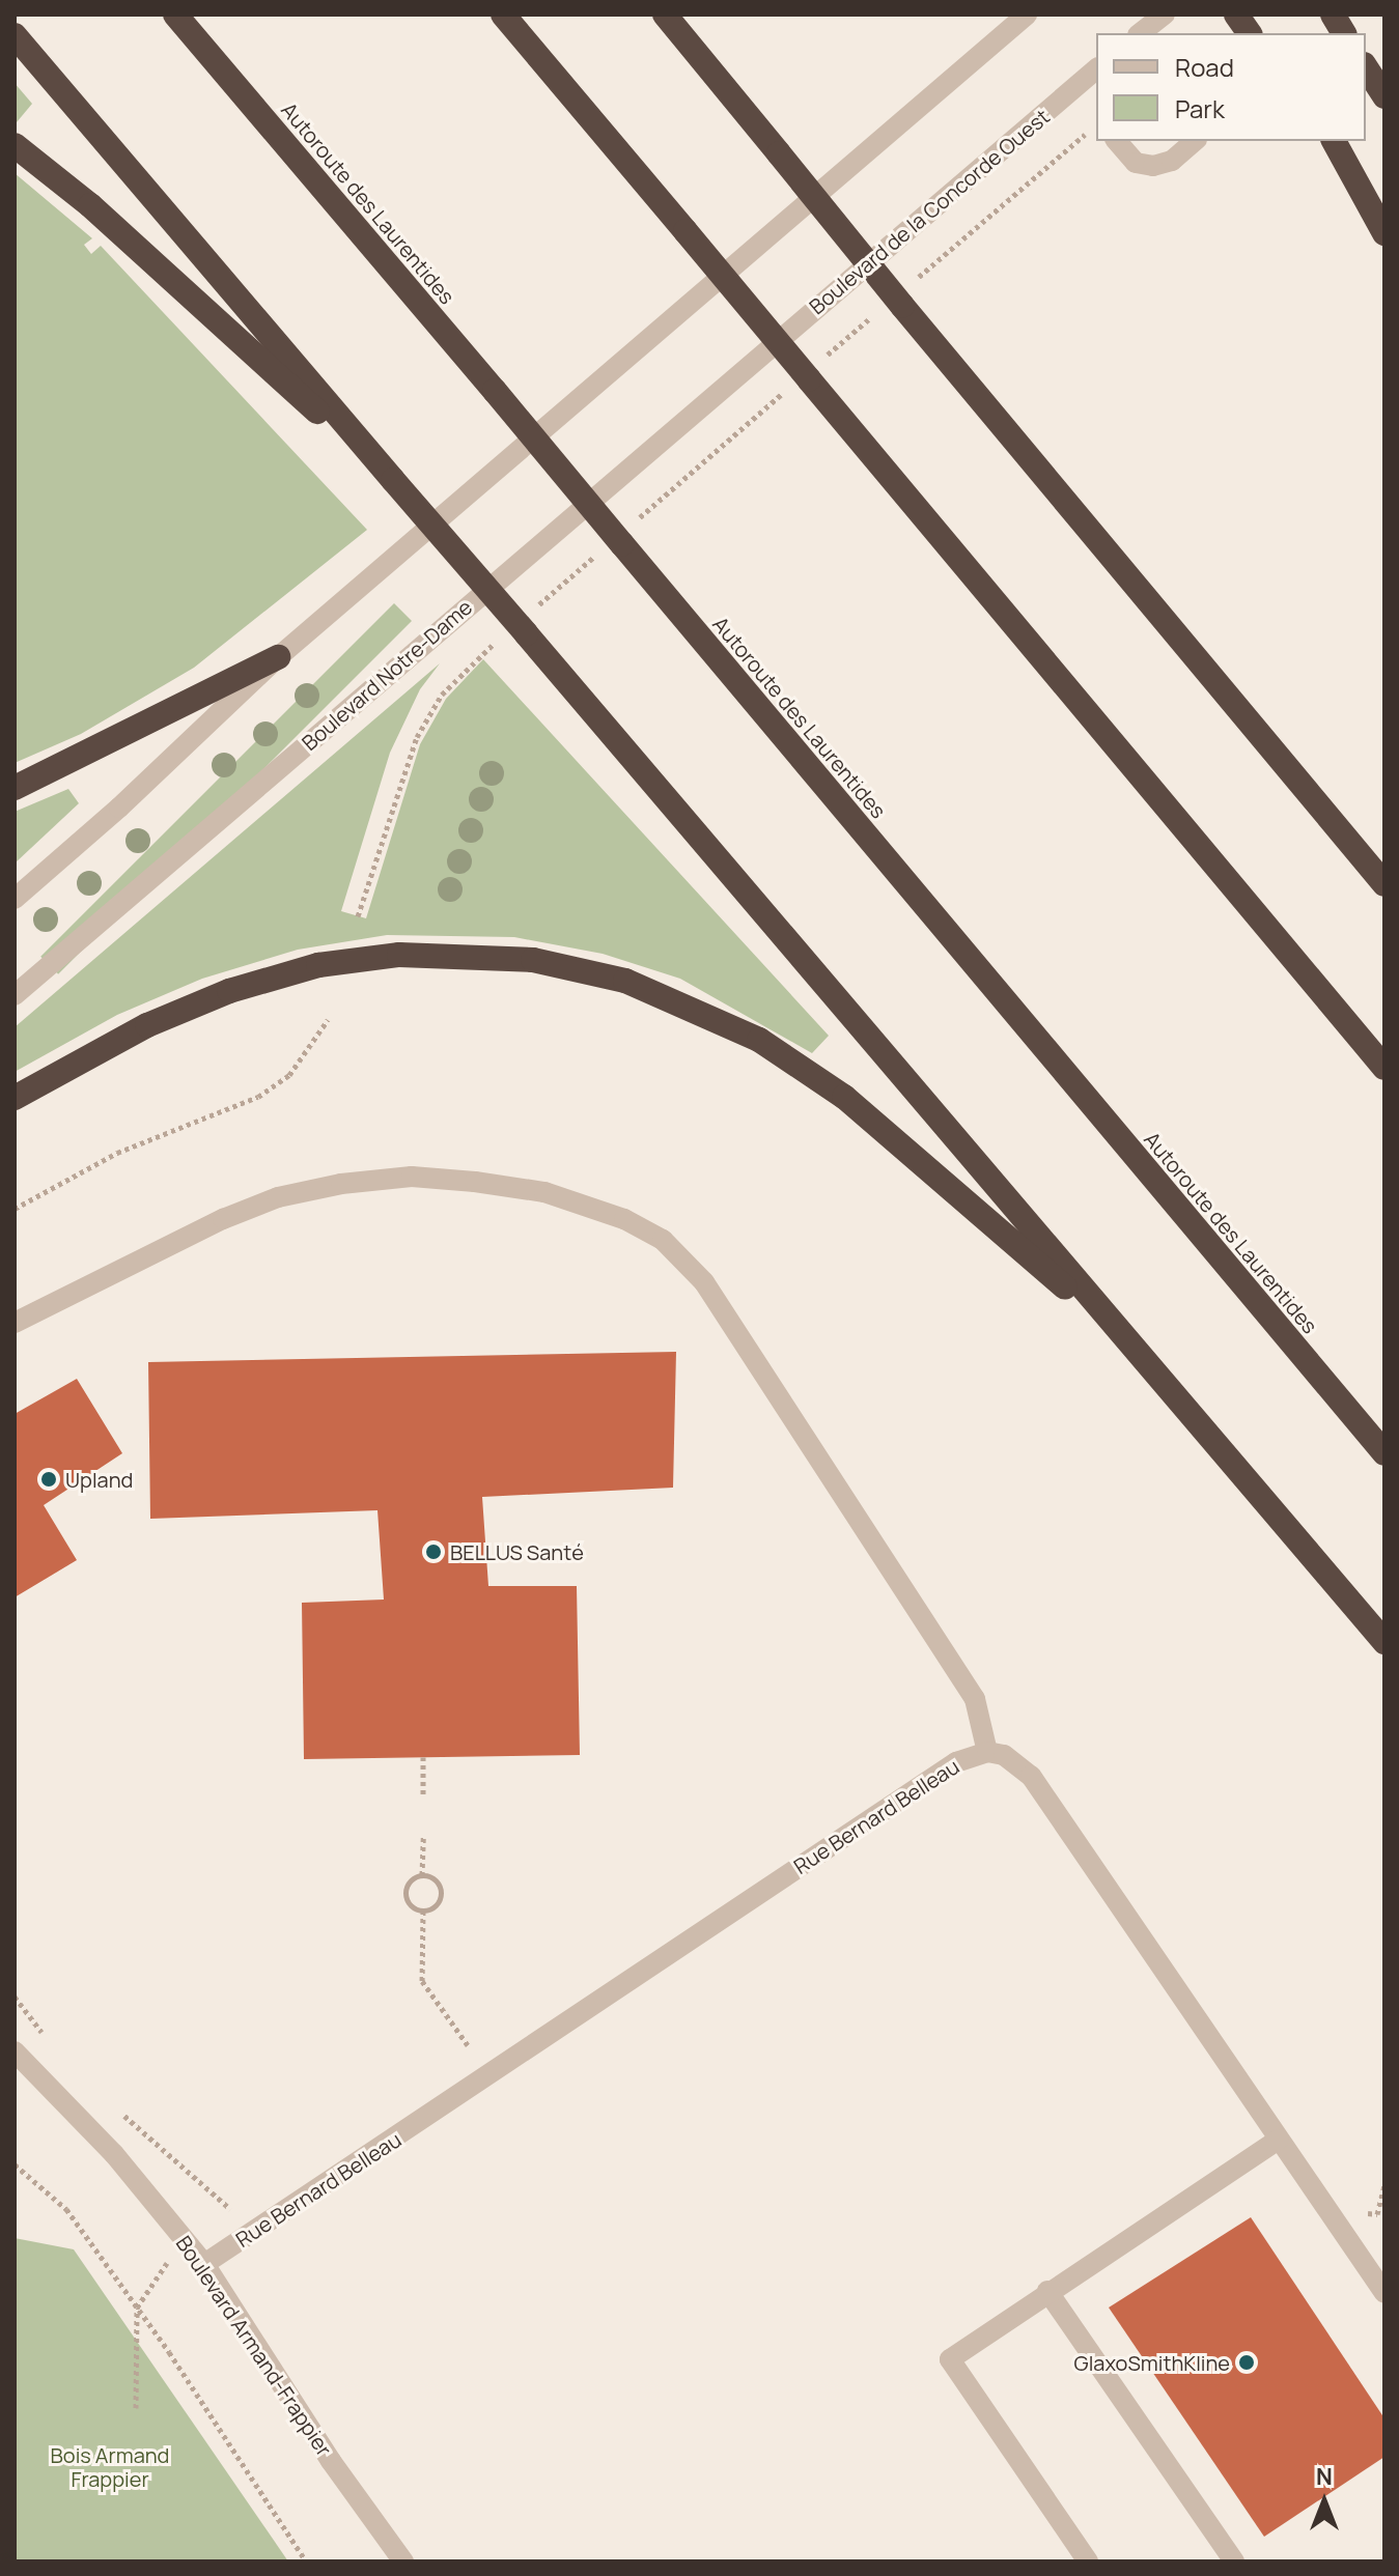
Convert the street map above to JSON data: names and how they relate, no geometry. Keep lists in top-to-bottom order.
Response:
{
  "streets": {
    "highway": ["Autoroute des Laurentides"],
    "street": [
      "Boulevard de la Concorde Ouest",
      "Boulevard Notre-Dame",
      "Rue Bernard Belleau",
      "Boulevard Armand-Frappier"
    ]
  },
  "crossings": [
    ["Boulevard de la Concorde Ouest", "Boulevard Notre-Dame"],
    ["Rue Bernard Belleau", "Boulevard Armand-Frappier"]
  ],
  "parks": ["Bois Armand Frappier"],
  "places": ["Upland", "BELLUS Santé", "GlaxoSmithKline"],
  "legend": ["Road", "Park"],
  "north": "top"
}
